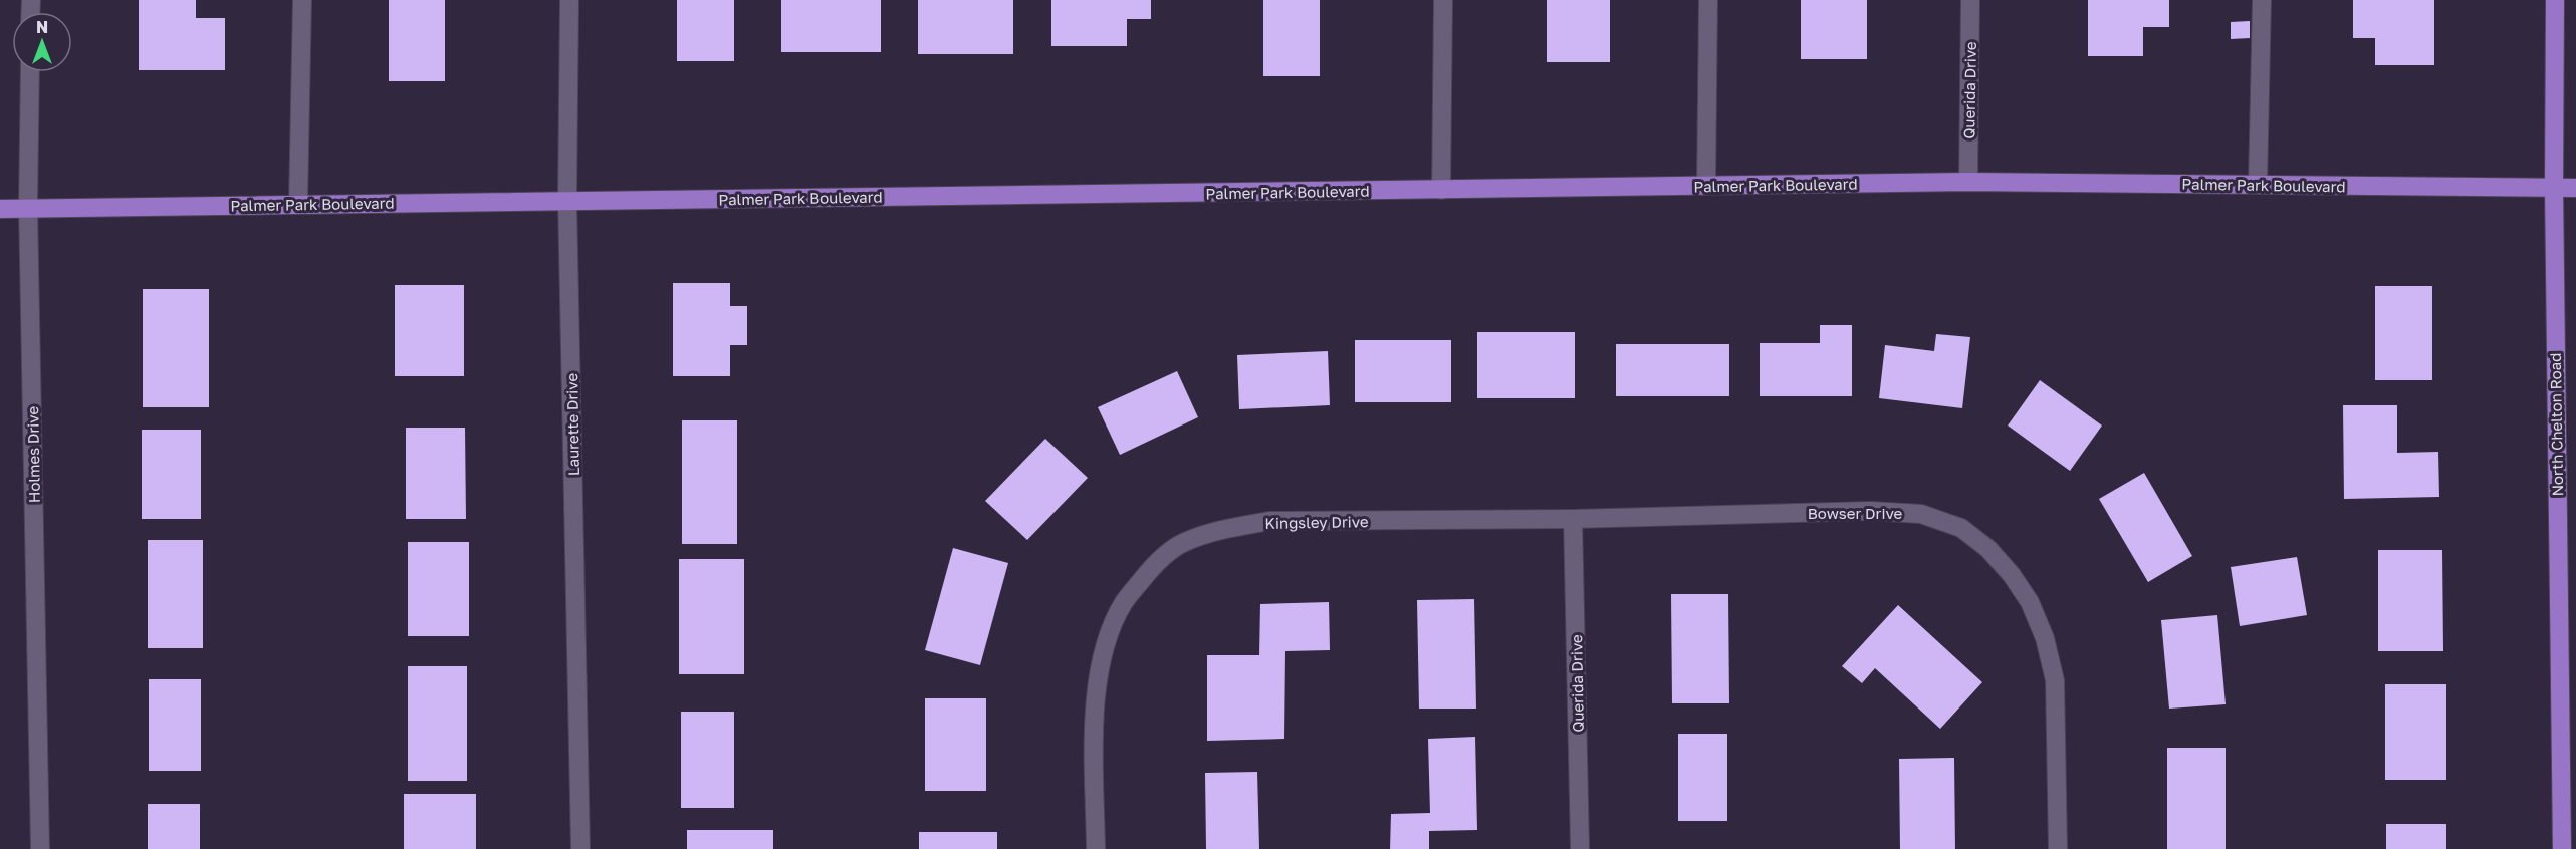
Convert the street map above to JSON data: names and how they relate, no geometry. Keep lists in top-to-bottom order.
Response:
{
  "streets": {
    "main road": ["Palmer Park Boulevard", "North Chelton Road"],
    "street": [
      "Querida Drive",
      "Laurette Drive",
      "Holmes Drive",
      "Bowser Drive",
      "Kingsley Drive"
    ]
  },
  "crossings": [
    ["Querida Drive", "Palmer Park Boulevard"],
    ["Querida Drive", "Bowser Drive"],
    ["Querida Drive", "Kingsley Drive"],
    ["Palmer Park Boulevard", "Laurette Drive"],
    ["Palmer Park Boulevard", "North Chelton Road"],
    ["Palmer Park Boulevard", "Holmes Drive"],
    ["Bowser Drive", "Kingsley Drive"]
  ],
  "north": "top"
}
